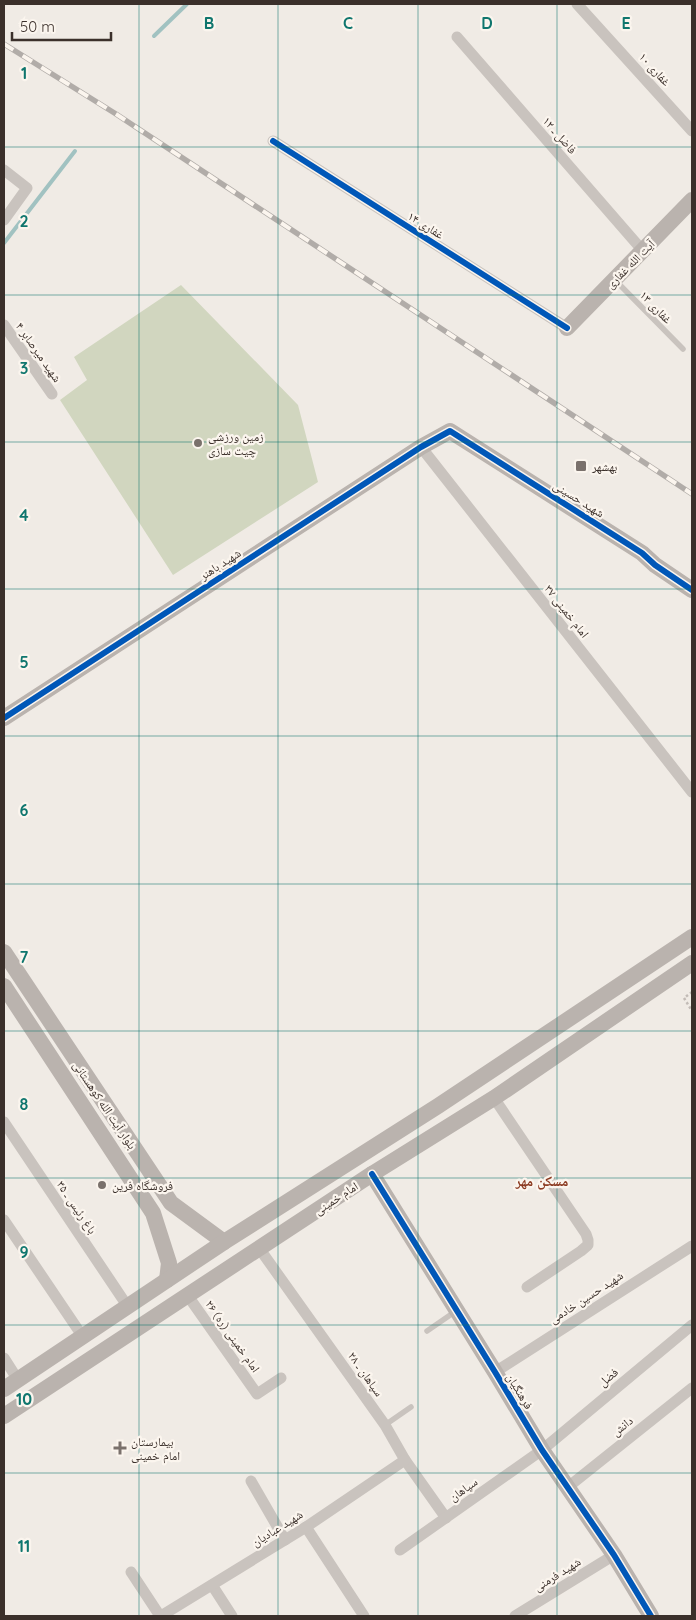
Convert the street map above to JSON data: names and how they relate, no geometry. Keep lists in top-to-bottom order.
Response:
{
  "streets": {
    "main road": [
      "آیت الله غفاری",
      "شهید حسینی",
      "شهید باهنر",
      "بلوار آیت الله کوهستانی",
      "امام خمینی",
      "فرهنگیان"
    ],
    "street": [
      "غفاری ۱۰",
      "فاضل ـ ۱۲",
      "غفاری ۱۴",
      "شهید میرصابر ۴",
      "امام خمینی ۳۷",
      "باغ رئیس ـ ۳۵",
      "شهید حسین خادمی",
      "امام خمینی (ره) ۲۶",
      "سپاهان ـ ۲۸",
      "فضل",
      "دانش",
      "سپاهان",
      "شهید عبادیان",
      "شهید فرمنی"
    ],
    "lane": ["غفاری ۱۳"]
  },
  "crossings": [
    ["فاضل ـ ۱۲", "آیت الله غفاری"],
    ["غفاری ۱۴", "آیت الله غفاری"],
    ["آیت الله غفاری", "غفاری ۱۳"],
    ["شهید حسینی", "شهید باهنر"],
    ["شهید باهنر", "امام خمینی ۳۷"],
    ["بلوار آیت الله کوهستانی", "امام خمینی"],
    ["امام خمینی", "باغ رئیس ـ ۳۵"],
    ["امام خمینی", "امام خمینی (ره) ۲۶"],
    ["امام خمینی", "سپاهان ـ ۲۸"],
    ["امام خمینی", "فرهنگیان"],
    ["شهید حسین خادمی", "فرهنگیان"],
    ["سپاهان ـ ۲۸", "سپاهان"],
    ["سپاهان ـ ۲۸", "شهید عبادیان"],
    ["فضل", "فرهنگیان"],
    ["فضل", "سپاهان"],
    ["فرهنگیان", "دانش"],
    ["فرهنگیان", "سپاهان"],
    ["فرهنگیان", "شهید فرمنی"]
  ],
  "districts": ["مسکن مهر"],
  "places": {
    "other": ["زمین ورزشی چیت سازی", "فروشگاه فرین"],
    "transit": ["بهشهر"],
    "health": ["بیمارستان امام خمینی"]
  },
  "scale_bar": "50 m",
  "grid": {
    "columns": [
      "B",
      "C",
      "D",
      "E"
    ],
    "rows": [
      "1",
      "2",
      "3",
      "4",
      "5",
      "6",
      "7",
      "8",
      "9",
      "10",
      "11"
    ]
  }
}
